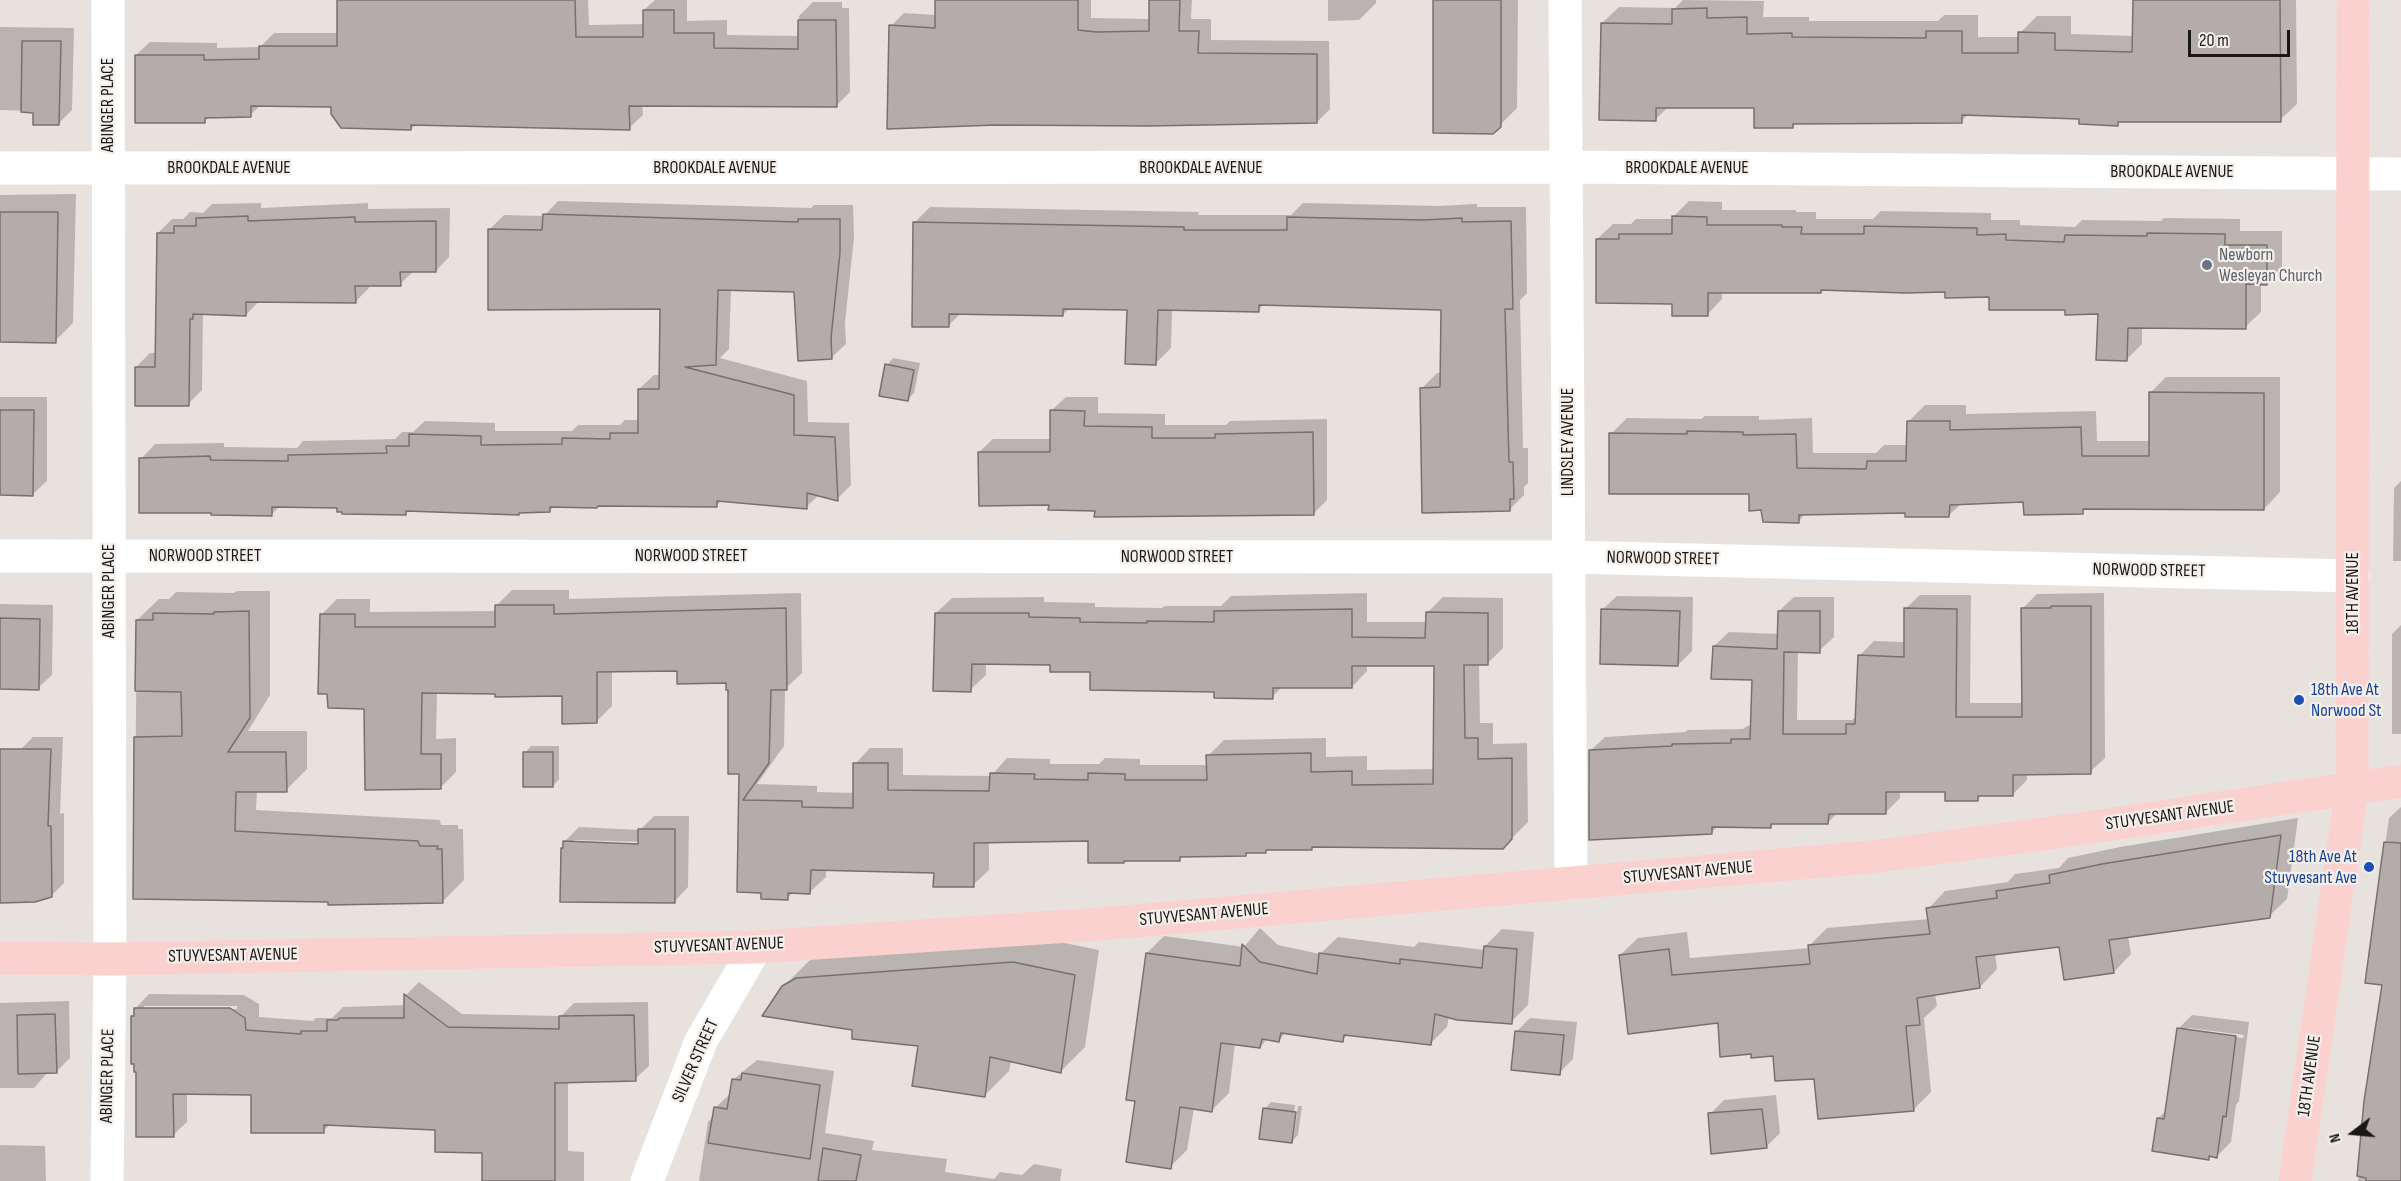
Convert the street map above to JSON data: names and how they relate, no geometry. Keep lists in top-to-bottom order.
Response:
{
  "streets": {
    "main road": ["18TH AVENUE", "STUYVESANT AVENUE"],
    "street": [
      "ABINGER PLACE",
      "BROOKDALE AVENUE",
      "LINDSLEY AVENUE",
      "NORWOOD STREET",
      "SILVER STREET"
    ]
  },
  "crossings": [
    ["ABINGER PLACE", "BROOKDALE AVENUE"],
    ["ABINGER PLACE", "NORWOOD STREET"],
    ["ABINGER PLACE", "STUYVESANT AVENUE"],
    ["BROOKDALE AVENUE", "LINDSLEY AVENUE"],
    ["BROOKDALE AVENUE", "18TH AVENUE"],
    ["LINDSLEY AVENUE", "NORWOOD STREET"],
    ["LINDSLEY AVENUE", "STUYVESANT AVENUE"],
    ["NORWOOD STREET", "18TH AVENUE"],
    ["18TH AVENUE", "STUYVESANT AVENUE"],
    ["STUYVESANT AVENUE", "SILVER STREET"]
  ],
  "places": ["Newborn Wesleyan Church", "18th Ave At Norwood St", "18th Ave At Stuyvesant Ave"],
  "scale_bar": "20 m",
  "north": "left"
}
